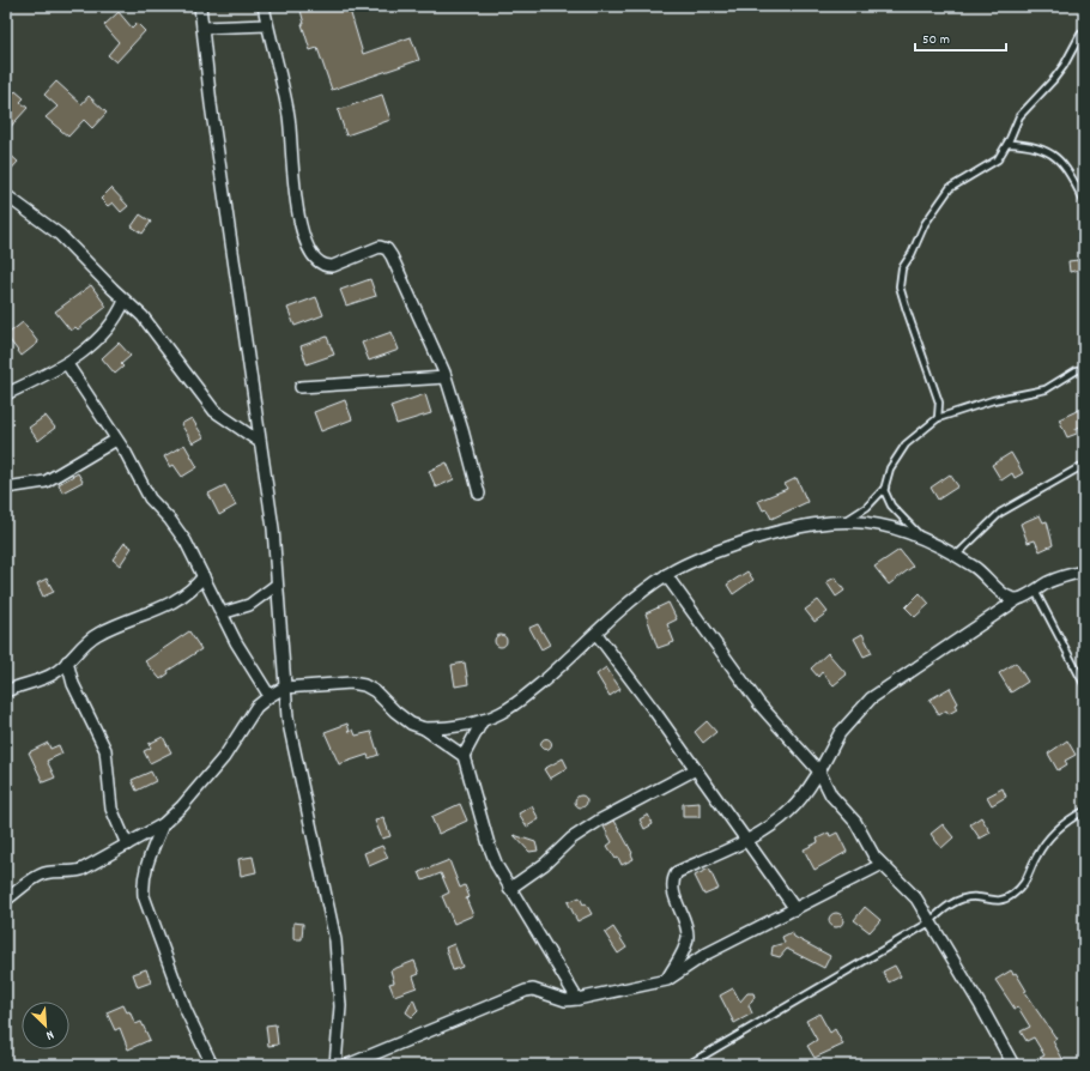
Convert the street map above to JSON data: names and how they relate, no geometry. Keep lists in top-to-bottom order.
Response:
{
  "scale_bar": "50 m",
  "north": "bottom right"
}
